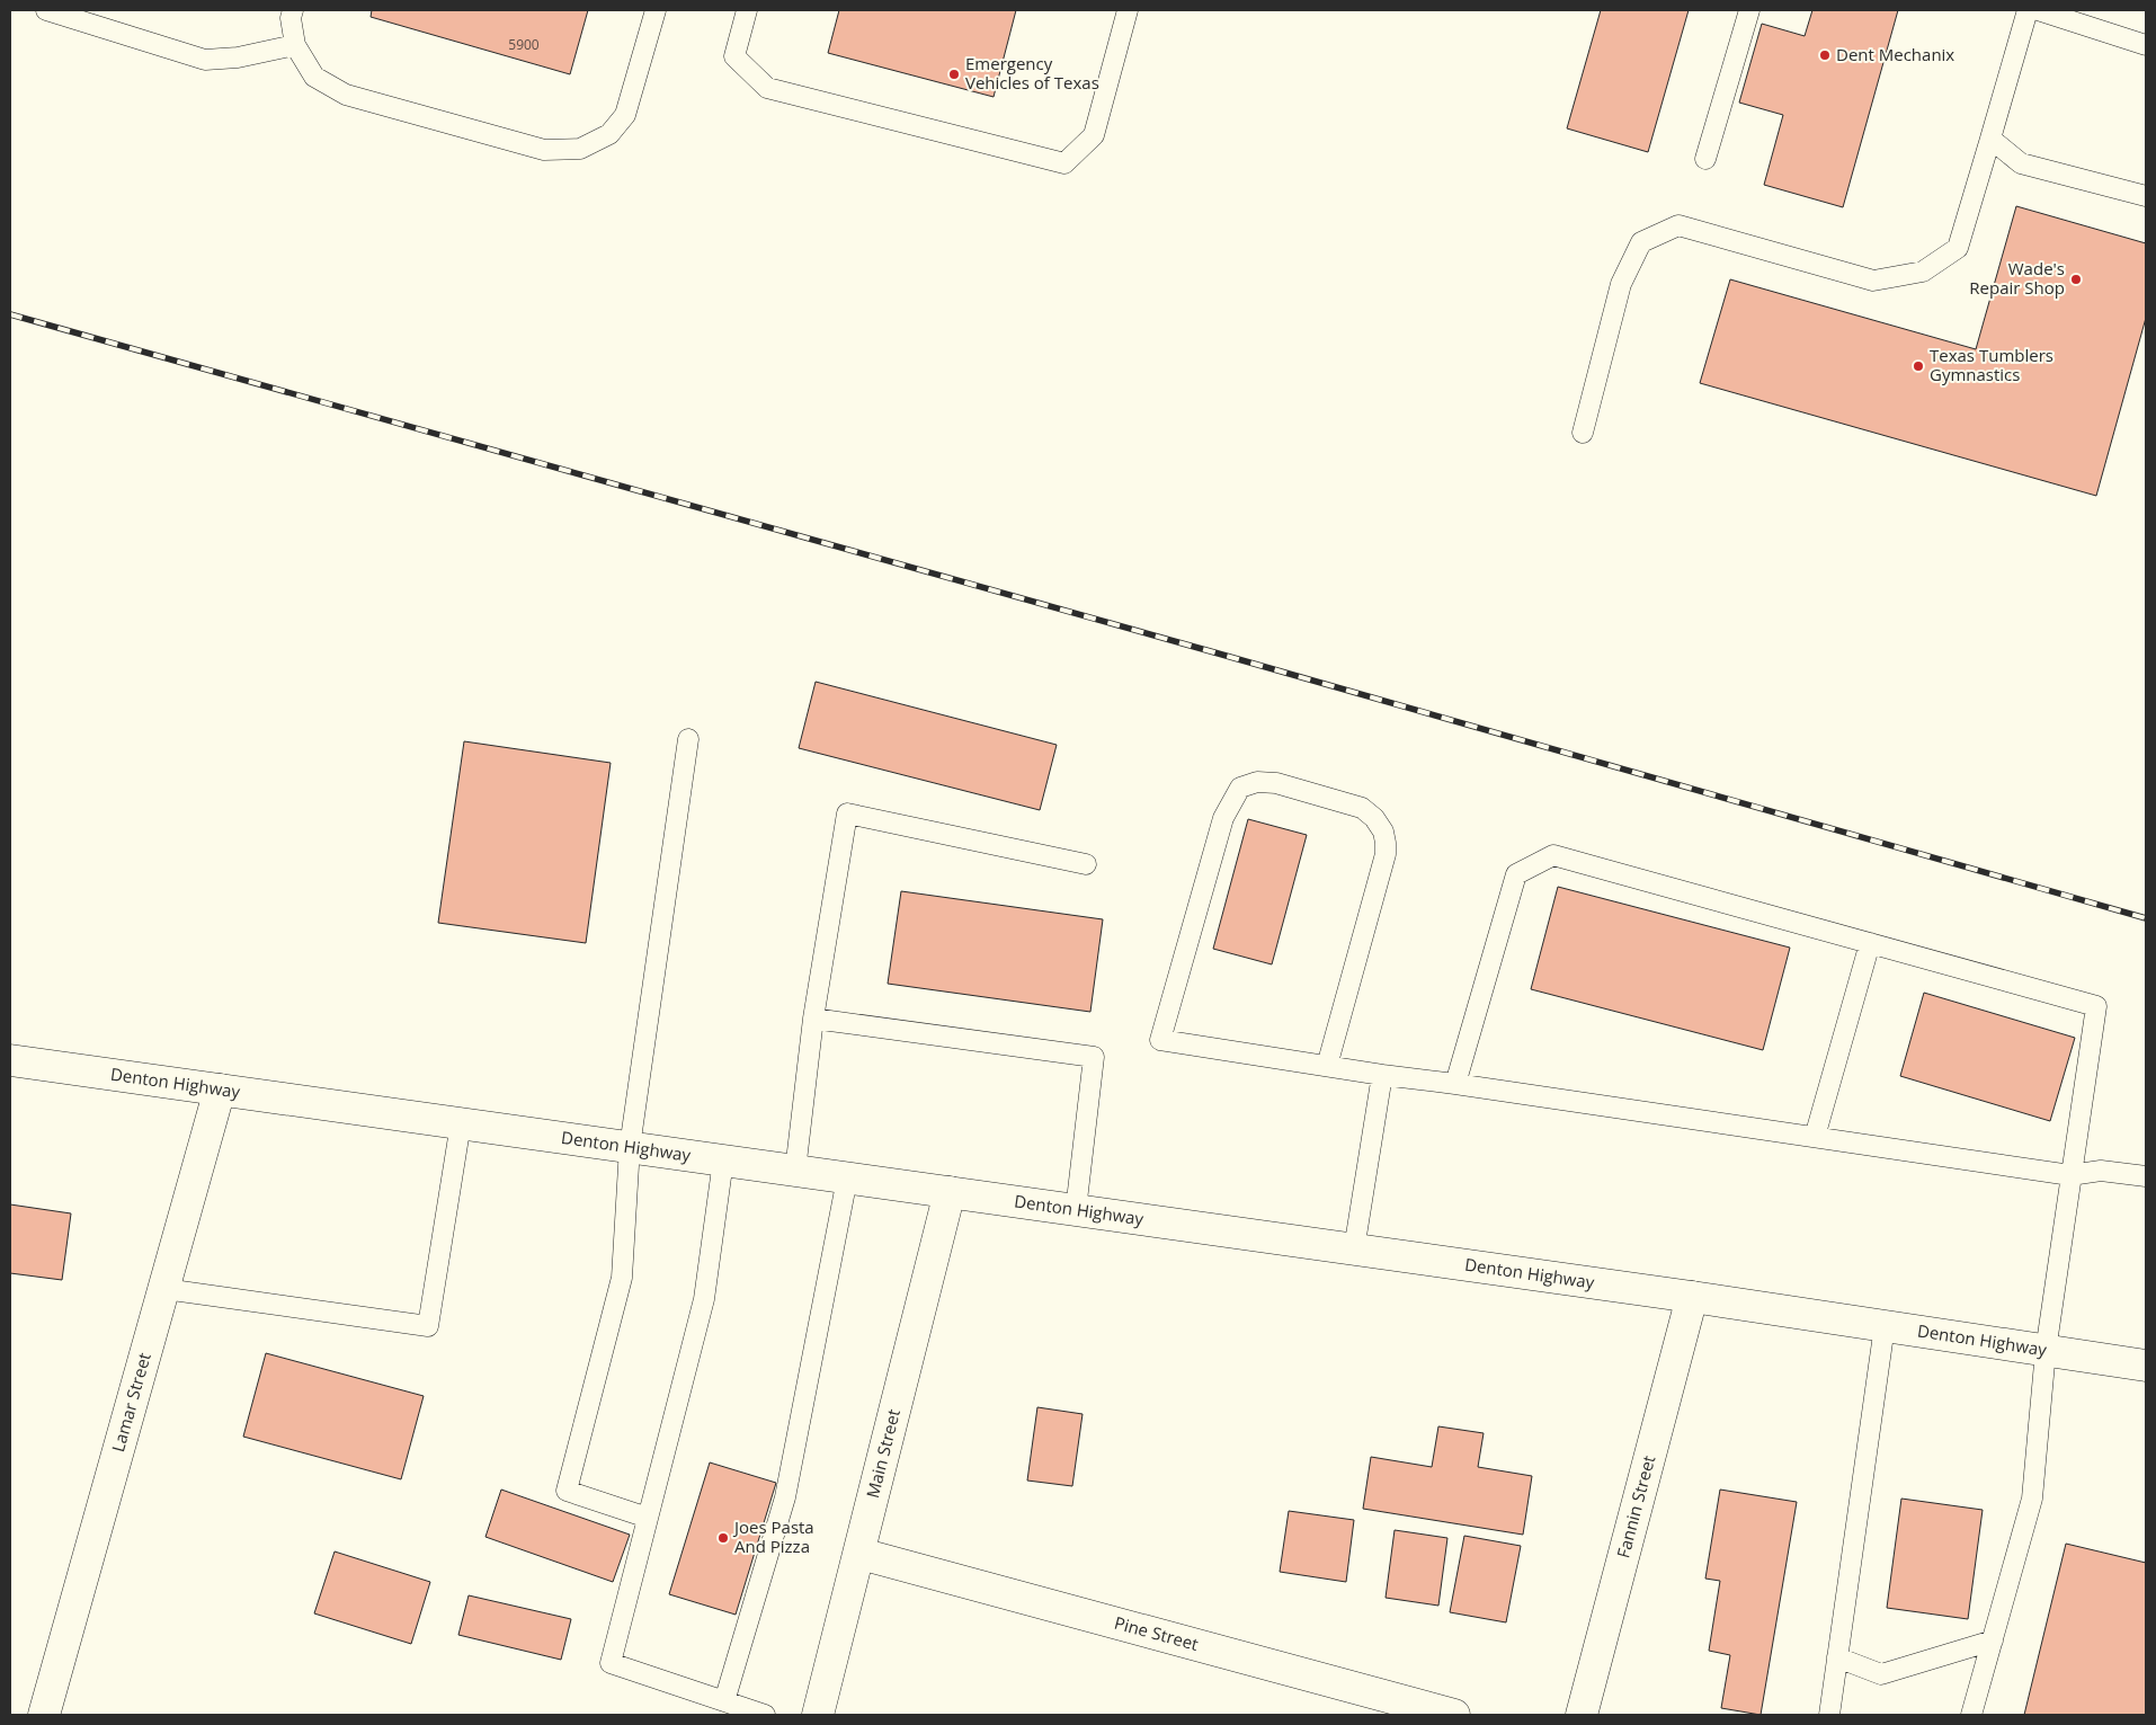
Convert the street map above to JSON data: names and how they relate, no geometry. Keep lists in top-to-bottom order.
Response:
{
  "streets": {
    "street": [
      "Denton Highway",
      "Lamar Street",
      "Main Street",
      "Fannin Street",
      "Pine Street"
    ]
  },
  "crossings": [
    ["Denton Highway", "Lamar Street"],
    ["Denton Highway", "Main Street"],
    ["Denton Highway", "Fannin Street"],
    ["Main Street", "Pine Street"]
  ],
  "places": [
    "Dent Mechanix",
    "Emergency Vehicles of Texas",
    "Wade's Repair Shop",
    "Texas Tumblers Gymnastics",
    "Joes Pasta And Pizza"
  ],
  "house_numbers": ["5900"]
}
